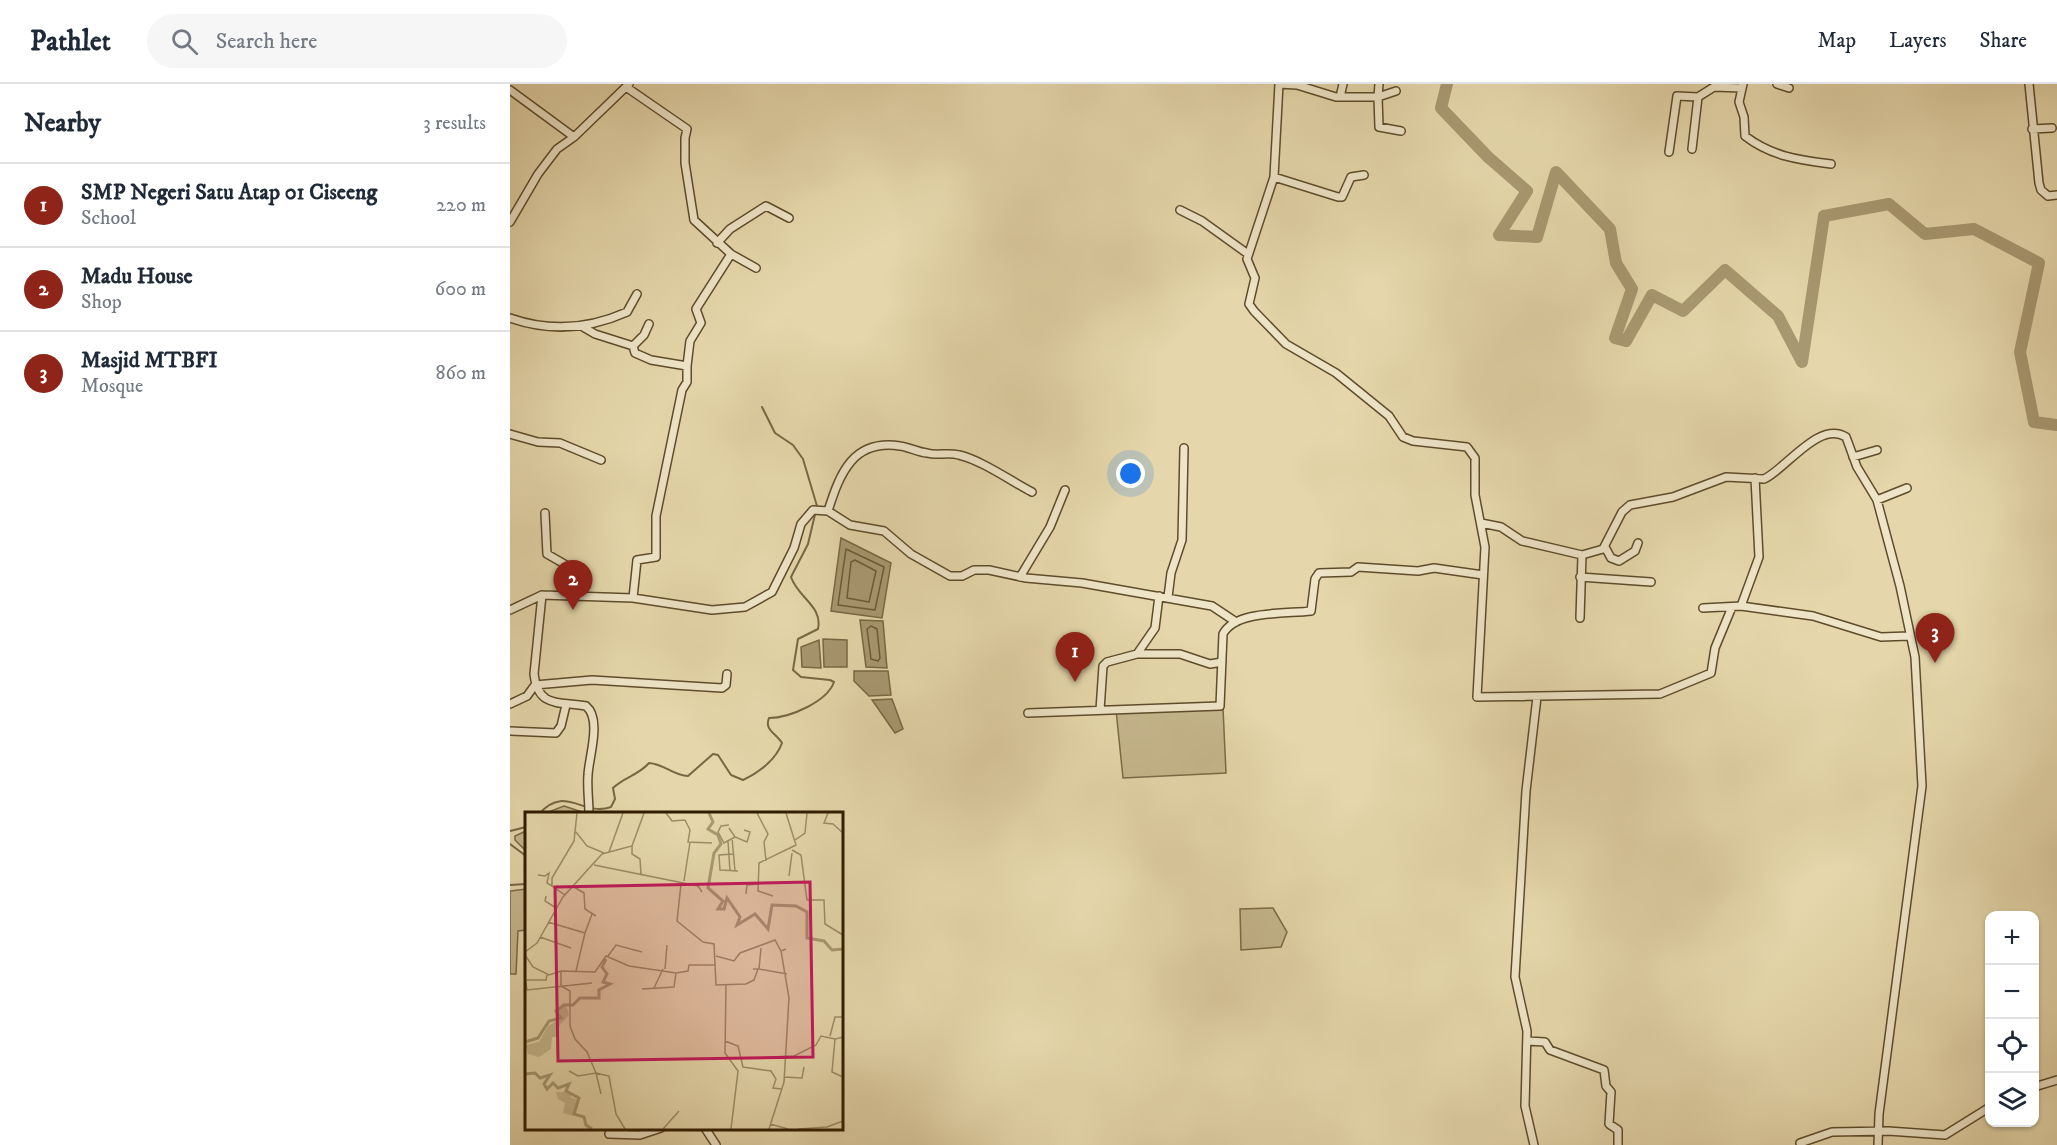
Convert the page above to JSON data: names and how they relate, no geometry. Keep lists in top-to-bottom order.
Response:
{
  "page": {
    "header": "Pathlet",
    "search": "Search here",
    "nav": ["Map", "Layers", "Share"],
    "heading": ["Nearby", "3 results"],
    "list": [
      {
        "mark": "1",
        "name": "SMP Negeri Satu Atap 01 Ciseeng",
        "note": "School",
        "value": "220 m"
      },
      {
        "mark": "2",
        "name": "Madu House",
        "note": "Shop",
        "value": "600 m"
      },
      {
        "mark": "3",
        "name": "Masjid MTBFI",
        "note": "Mosque",
        "value": "860 m"
      }
    ],
    "pins": ["2", "3", "1"],
    "map_buttons": ["+", "−"]
  }
}
